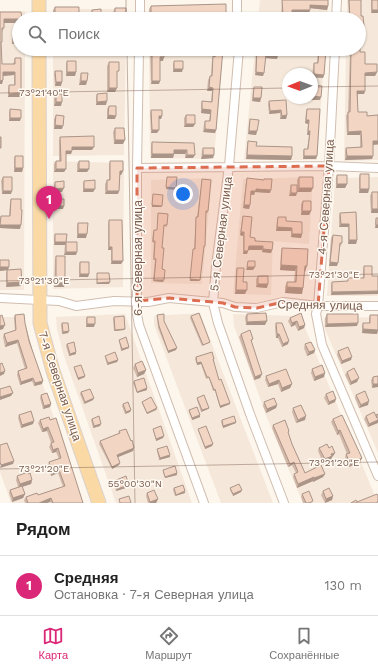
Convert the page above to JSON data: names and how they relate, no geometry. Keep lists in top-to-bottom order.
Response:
{
  "streets": {
    "main road": ["7-я Северная улица"],
    "street": [
      "4-я Северная улица",
      "5-я Северная улица",
      "6-я Северная улица",
      "Средняя улица"
    ]
  },
  "crossings": [
    ["4-я Северная улица", "Средняя улица"],
    ["5-я Северная улица", "Средняя улица"],
    ["6-я Северная улица", "Средняя улица"],
    ["Средняя улица", "7-я Северная улица"]
  ],
  "north": "left",
  "page": {
    "search": "Поиск",
    "pins": "1",
    "heading": "Рядом",
    "list": [
      {
        "mark": "1",
        "name": "Средняя",
        "note": "Остановка · 7-я Северная улица",
        "value": "130 m"
      }
    ],
    "nav": ["Карта", "Маршрут", "Сохранённые"]
  },
  "coordinates": [
    "73°21'40\"E",
    "73°21'30\"E",
    "73°21'20\"E",
    "55°00'30\"N"
  ]
}
